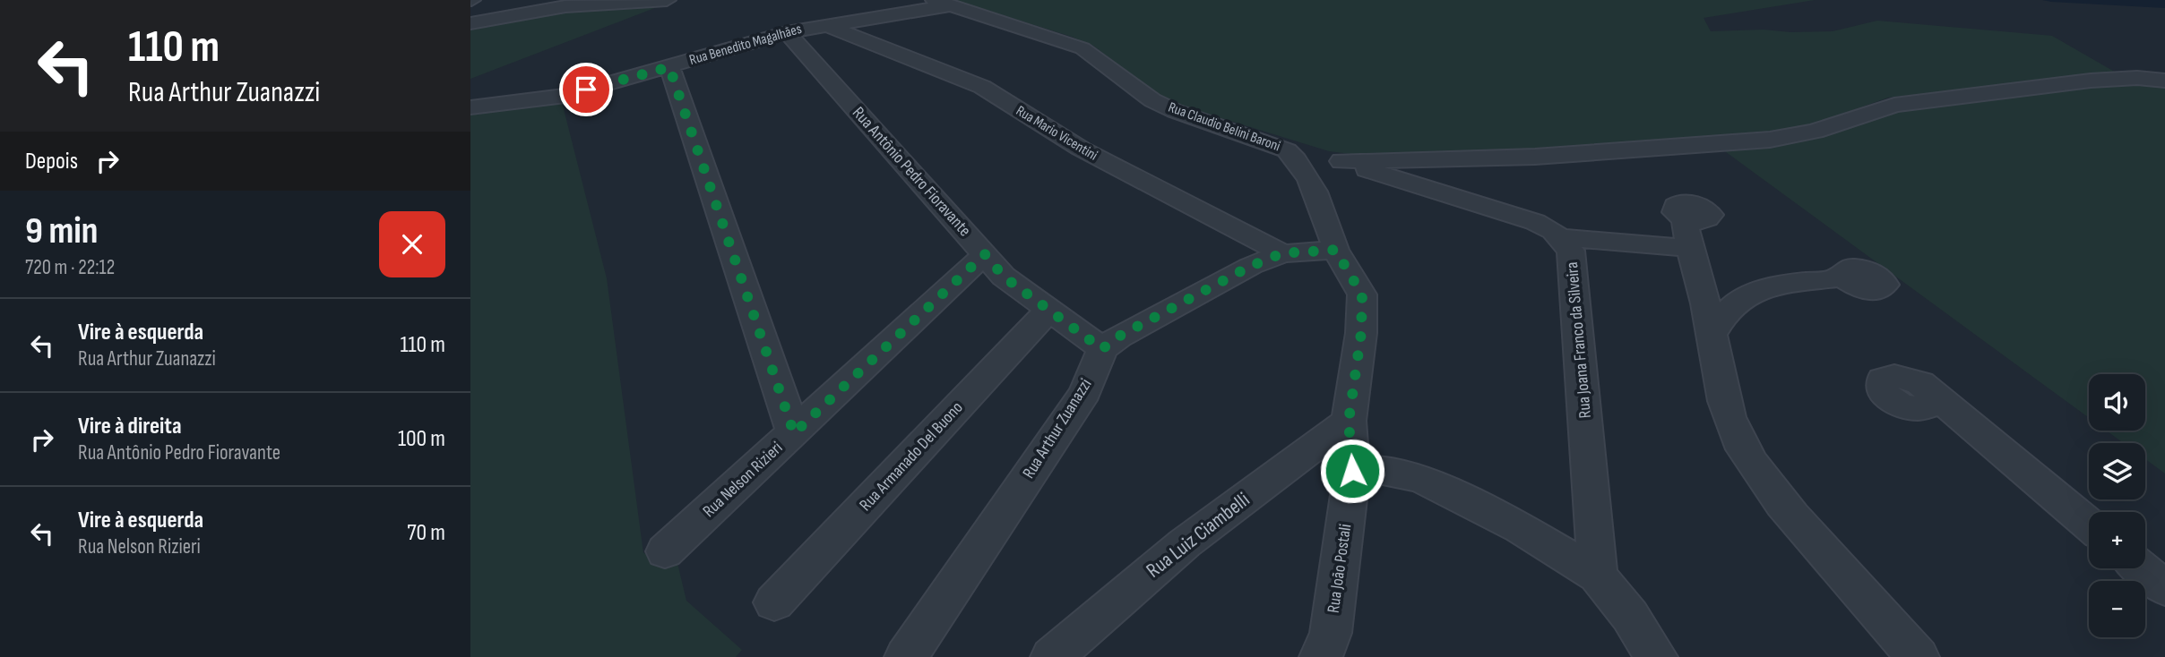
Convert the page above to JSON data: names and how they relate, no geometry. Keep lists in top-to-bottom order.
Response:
{
  "streets": {
    "street": [
      "Rua Benedito Magalhães",
      "Rua Claudio Belini Baroni",
      "Rua Mario Vicentini",
      "Rua Antônio Pedro Fioravante",
      "Rua Joana Franco da Silveira",
      "Rua Arthur Zuanazzi",
      "Rua Armanado Del Buono",
      "Rua Nelson Rizieri",
      "Rua Luiz Ciambelli",
      "Rua João Postali"
    ]
  },
  "crossings": [
    ["Rua Benedito Magalhães", "Rua Claudio Belini Baroni"],
    ["Rua Benedito Magalhães", "Rua Mario Vicentini"],
    ["Rua Benedito Magalhães", "Rua Antônio Pedro Fioravante"],
    ["Rua Claudio Belini Baroni", "Rua João Postali"],
    ["Rua Antônio Pedro Fioravante", "Rua Arthur Zuanazzi"],
    ["Rua Antônio Pedro Fioravante", "Rua Armanado Del Buono"],
    ["Rua Antônio Pedro Fioravante", "Rua Nelson Rizieri"],
    ["Rua Luiz Ciambelli", "Rua João Postali"]
  ],
  "page": {
    "turn": ["110 m", "Rua Arthur Zuanazzi"],
    "then": "Depois",
    "heading": ["9 min", "720 m · 22:12"],
    "list": [
      {
        "name": "Vire à esquerda",
        "note": "Rua Arthur Zuanazzi",
        "value": "110 m"
      },
      {
        "name": "Vire à direita",
        "note": "Rua Antônio Pedro Fioravante",
        "value": "100 m"
      },
      {
        "name": "Vire à esquerda",
        "note": "Rua Nelson Rizieri",
        "value": "70 m"
      }
    ],
    "map_buttons": ["+", "−"]
  }
}
